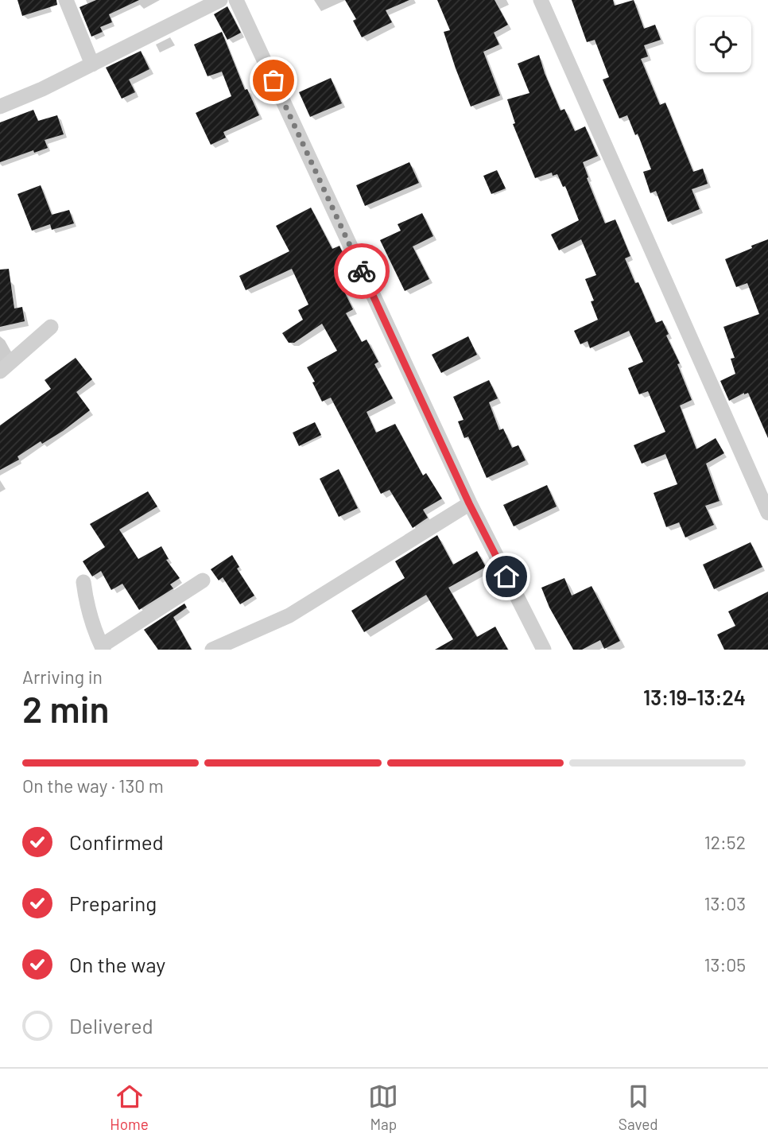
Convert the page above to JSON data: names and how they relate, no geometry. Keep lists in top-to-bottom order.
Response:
{
  "page": {
    "heading": ["2 min", "Arriving in", "13:19–13:24"],
    "bar": "On the way · 130 m",
    "list": [
      ["Confirmed", "12:52"],
      ["Preparing", "13:03"],
      ["On the way", "13:05"],
      "Delivered"
    ],
    "tabs": ["Home", "Map", "Saved"]
  }
}
